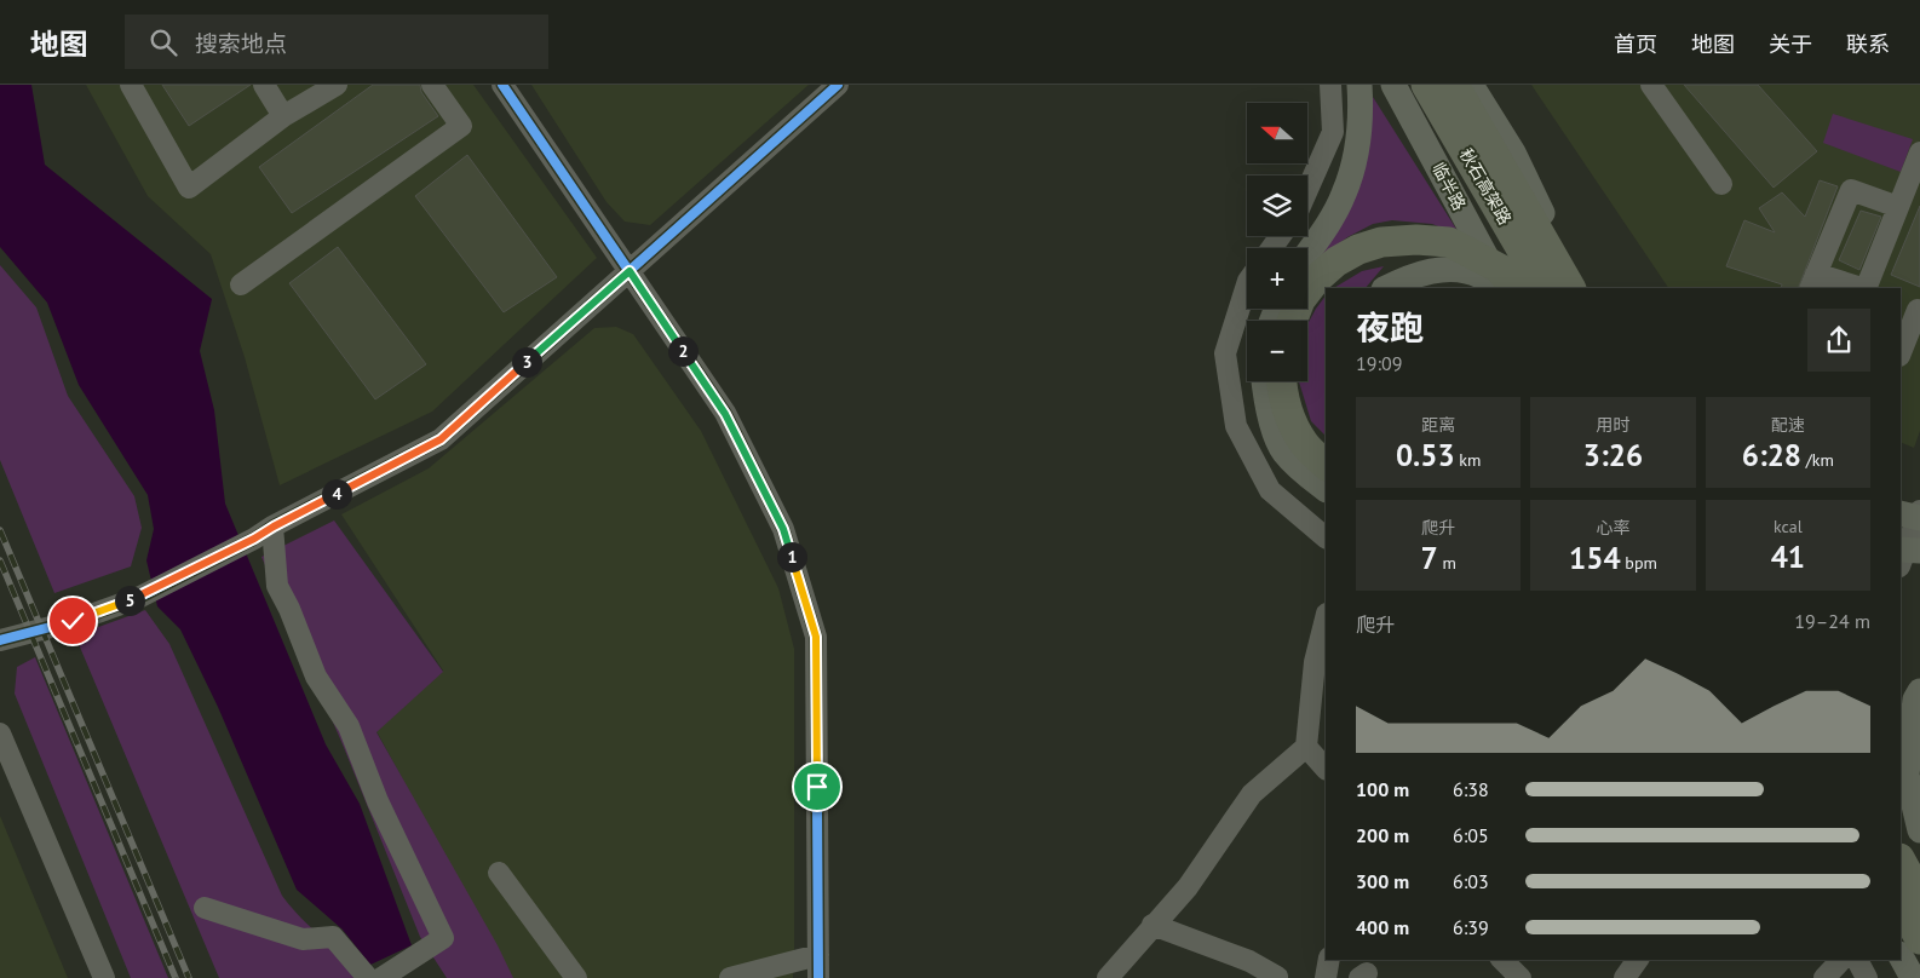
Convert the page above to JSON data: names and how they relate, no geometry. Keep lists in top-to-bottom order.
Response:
{
  "streets": {
    "highway": ["秋石高架路"],
    "main road": ["临半路"]
  },
  "north": "left",
  "page": {
    "header": "地图",
    "search": "搜索地点",
    "nav": [
      "首页",
      "地图",
      "关于",
      "联系"
    ],
    "map_buttons": ["+", "−"],
    "heading": ["夜跑", "19:09"],
    "pins": [
      "2",
      "3",
      "4",
      "1",
      "5"
    ],
    "stats": [
      ["距离", "0.53 km"],
      ["用时", "3:26"],
      ["配速", "6:28 /km"],
      ["爬升", "7 m"],
      ["心率", "154 bpm"],
      ["kcal", "41"]
    ],
    "chart": ["爬升", "19–24 m"],
    "list": [
      {
        "name": "100 m",
        "note": "6:38"
      },
      {
        "name": "200 m",
        "note": "6:05"
      },
      {
        "name": "300 m",
        "note": "6:03"
      },
      {
        "name": "400 m",
        "note": "6:39"
      }
    ]
  }
}
